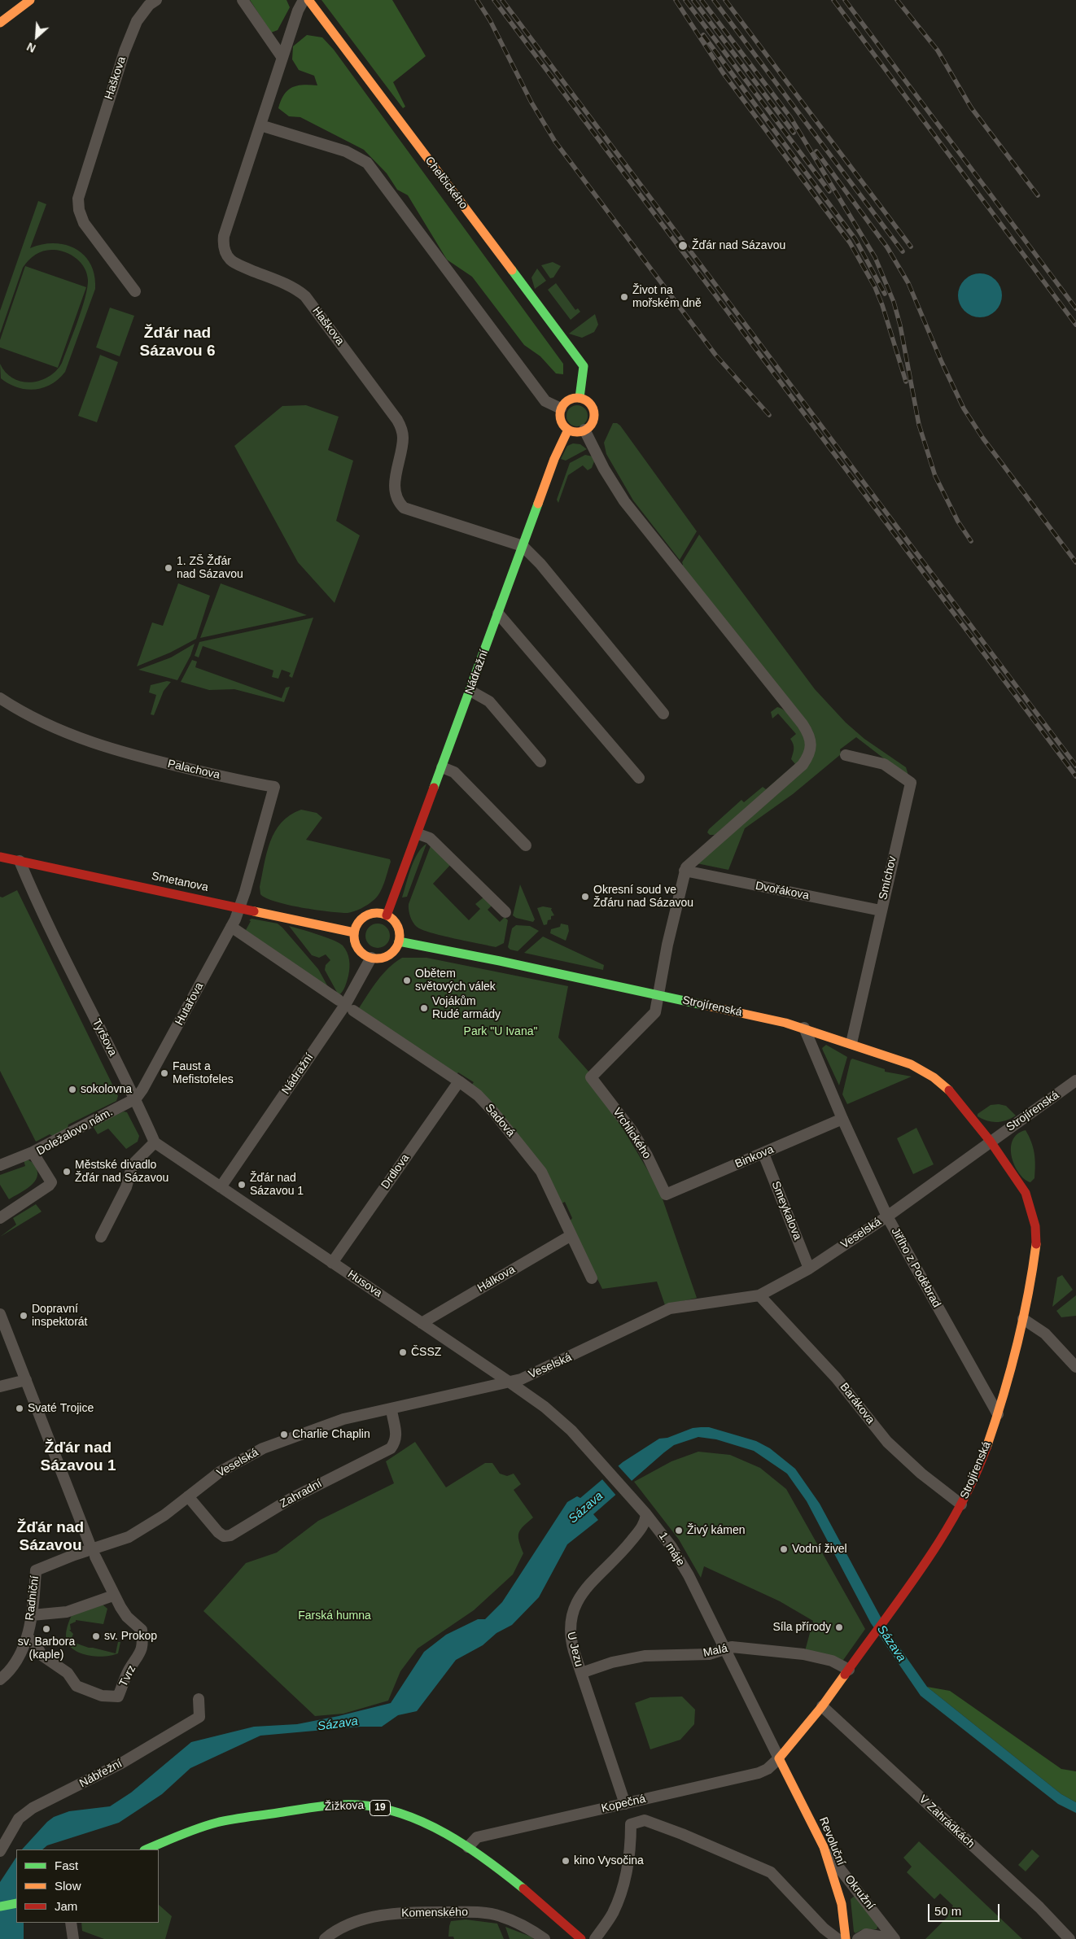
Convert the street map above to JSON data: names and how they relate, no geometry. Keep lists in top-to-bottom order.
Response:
{
  "streets": {
    "street": [
      "Haškova",
      "Chelčického",
      "Nádražní",
      "Palachova",
      "Smíchov",
      "Smetanova",
      "Dvořákova",
      "Hutařova",
      "Strojírenská",
      "Tyršova",
      "Sadová",
      "Doležalovo nám.",
      "Vrchlického",
      "Binkova",
      "Drdlova",
      "Smeykalova",
      "Veselská",
      "Jiřího z Poděbrad",
      "Hálkova",
      "Husova",
      "Barákova",
      "Zahradní",
      "1. máje",
      "Radniční",
      "U Jezu",
      "Malá",
      "Tvrz",
      "Nábřežní",
      "Kopečná",
      "Žižkova",
      "19",
      "V Zahrádkách",
      "Revoluční",
      "Okružní",
      "Komenského"
    ]
  },
  "crossings": [
    ["Haškova", "Nádražní"],
    ["Chelčického", "Nádražní"],
    ["Nádražní", "Smetanova"],
    ["Nádražní", "Strojírenská"],
    ["Nádražní", "Husova"],
    ["Palachova", "Smetanova"],
    ["Palachova", "Hutařova"],
    ["Smíchov", "Dvořákova"],
    ["Smíchov", "Strojírenská"],
    ["Smetanova", "Hutařova"],
    ["Smetanova", "Strojírenská"],
    ["Smetanova", "Tyršova"],
    ["Hutařova", "Tyršova"],
    ["Hutařova", "Doležalovo nám."],
    ["Strojírenská", "Vrchlického"],
    ["Strojírenská", "Veselská"],
    ["Strojírenská", "Jiřího z Poděbrad"],
    ["Strojírenská", "Barákova"],
    ["Strojírenská", "1. máje"],
    ["Strojírenská", "Malá"],
    ["Strojírenská", "Kopečná"],
    ["Strojírenská", "V Zahrádkách"],
    ["Strojírenská", "Revoluční"],
    ["Tyršova", "Doležalovo nám."],
    ["Sadová", "Drdlova"],
    ["Sadová", "Hálkova"],
    ["Vrchlického", "Binkova"],
    ["Binkova", "Smeykalova"],
    ["Binkova", "Jiřího z Poděbrad"],
    ["Drdlova", "Husova"],
    ["Smeykalova", "Veselská"],
    ["Veselská", "Jiřího z Poděbrad"],
    ["Veselská", "Husova"],
    ["Veselská", "Barákova"],
    ["Veselská", "Zahradní"],
    ["Veselská", "1. máje"],
    ["Veselská", "Radniční"],
    ["Veselská", "Tvrz"],
    ["Hálkova", "Husova"],
    ["Husova", "1. máje"],
    ["1. máje", "U Jezu"],
    ["1. máje", "Malá"],
    ["1. máje", "Kopečná"],
    ["1. máje", "Revoluční"],
    ["Radniční", "Tvrz"],
    ["U Jezu", "Malá"],
    ["U Jezu", "Kopečná"],
    ["Kopečná", "Žižkova"],
    ["Kopečná", "Revoluční"],
    ["Revoluční", "Okružní"]
  ],
  "districts": ["Žďár nad Sázavou 6", "Žďár nad Sázavou 1", "Žďár nad Sázavou"],
  "water": ["Sázava"],
  "parks": ["Park \"U Ivana\"", "Farská humna"],
  "places": [
    "Žďár nad Sázavou",
    "Život na mořském dně",
    "1. ZŠ Žďár nad Sázavou",
    "Okresní soud ve Žďáru nad Sázavou",
    "Obětem světových válek",
    "Vojákům Rudé armády",
    "Faust a Mefistofeles",
    "sokolovna",
    "Městské divadlo Žďár nad Sázavou",
    "Žďár nad Sázavou 1",
    "Dopravní inspektorát",
    "ČSSZ",
    "Svaté Trojice",
    "Charlie Chaplin",
    "Živý kámen",
    "Vodní živel",
    "Síla přírody",
    "sv. Barbora (kaple)",
    "sv. Prokop",
    "kino Vysočina"
  ],
  "legend": ["Fast", "Slow", "Jam"],
  "scale_bar": "50 m",
  "north": "bottom left"
}
